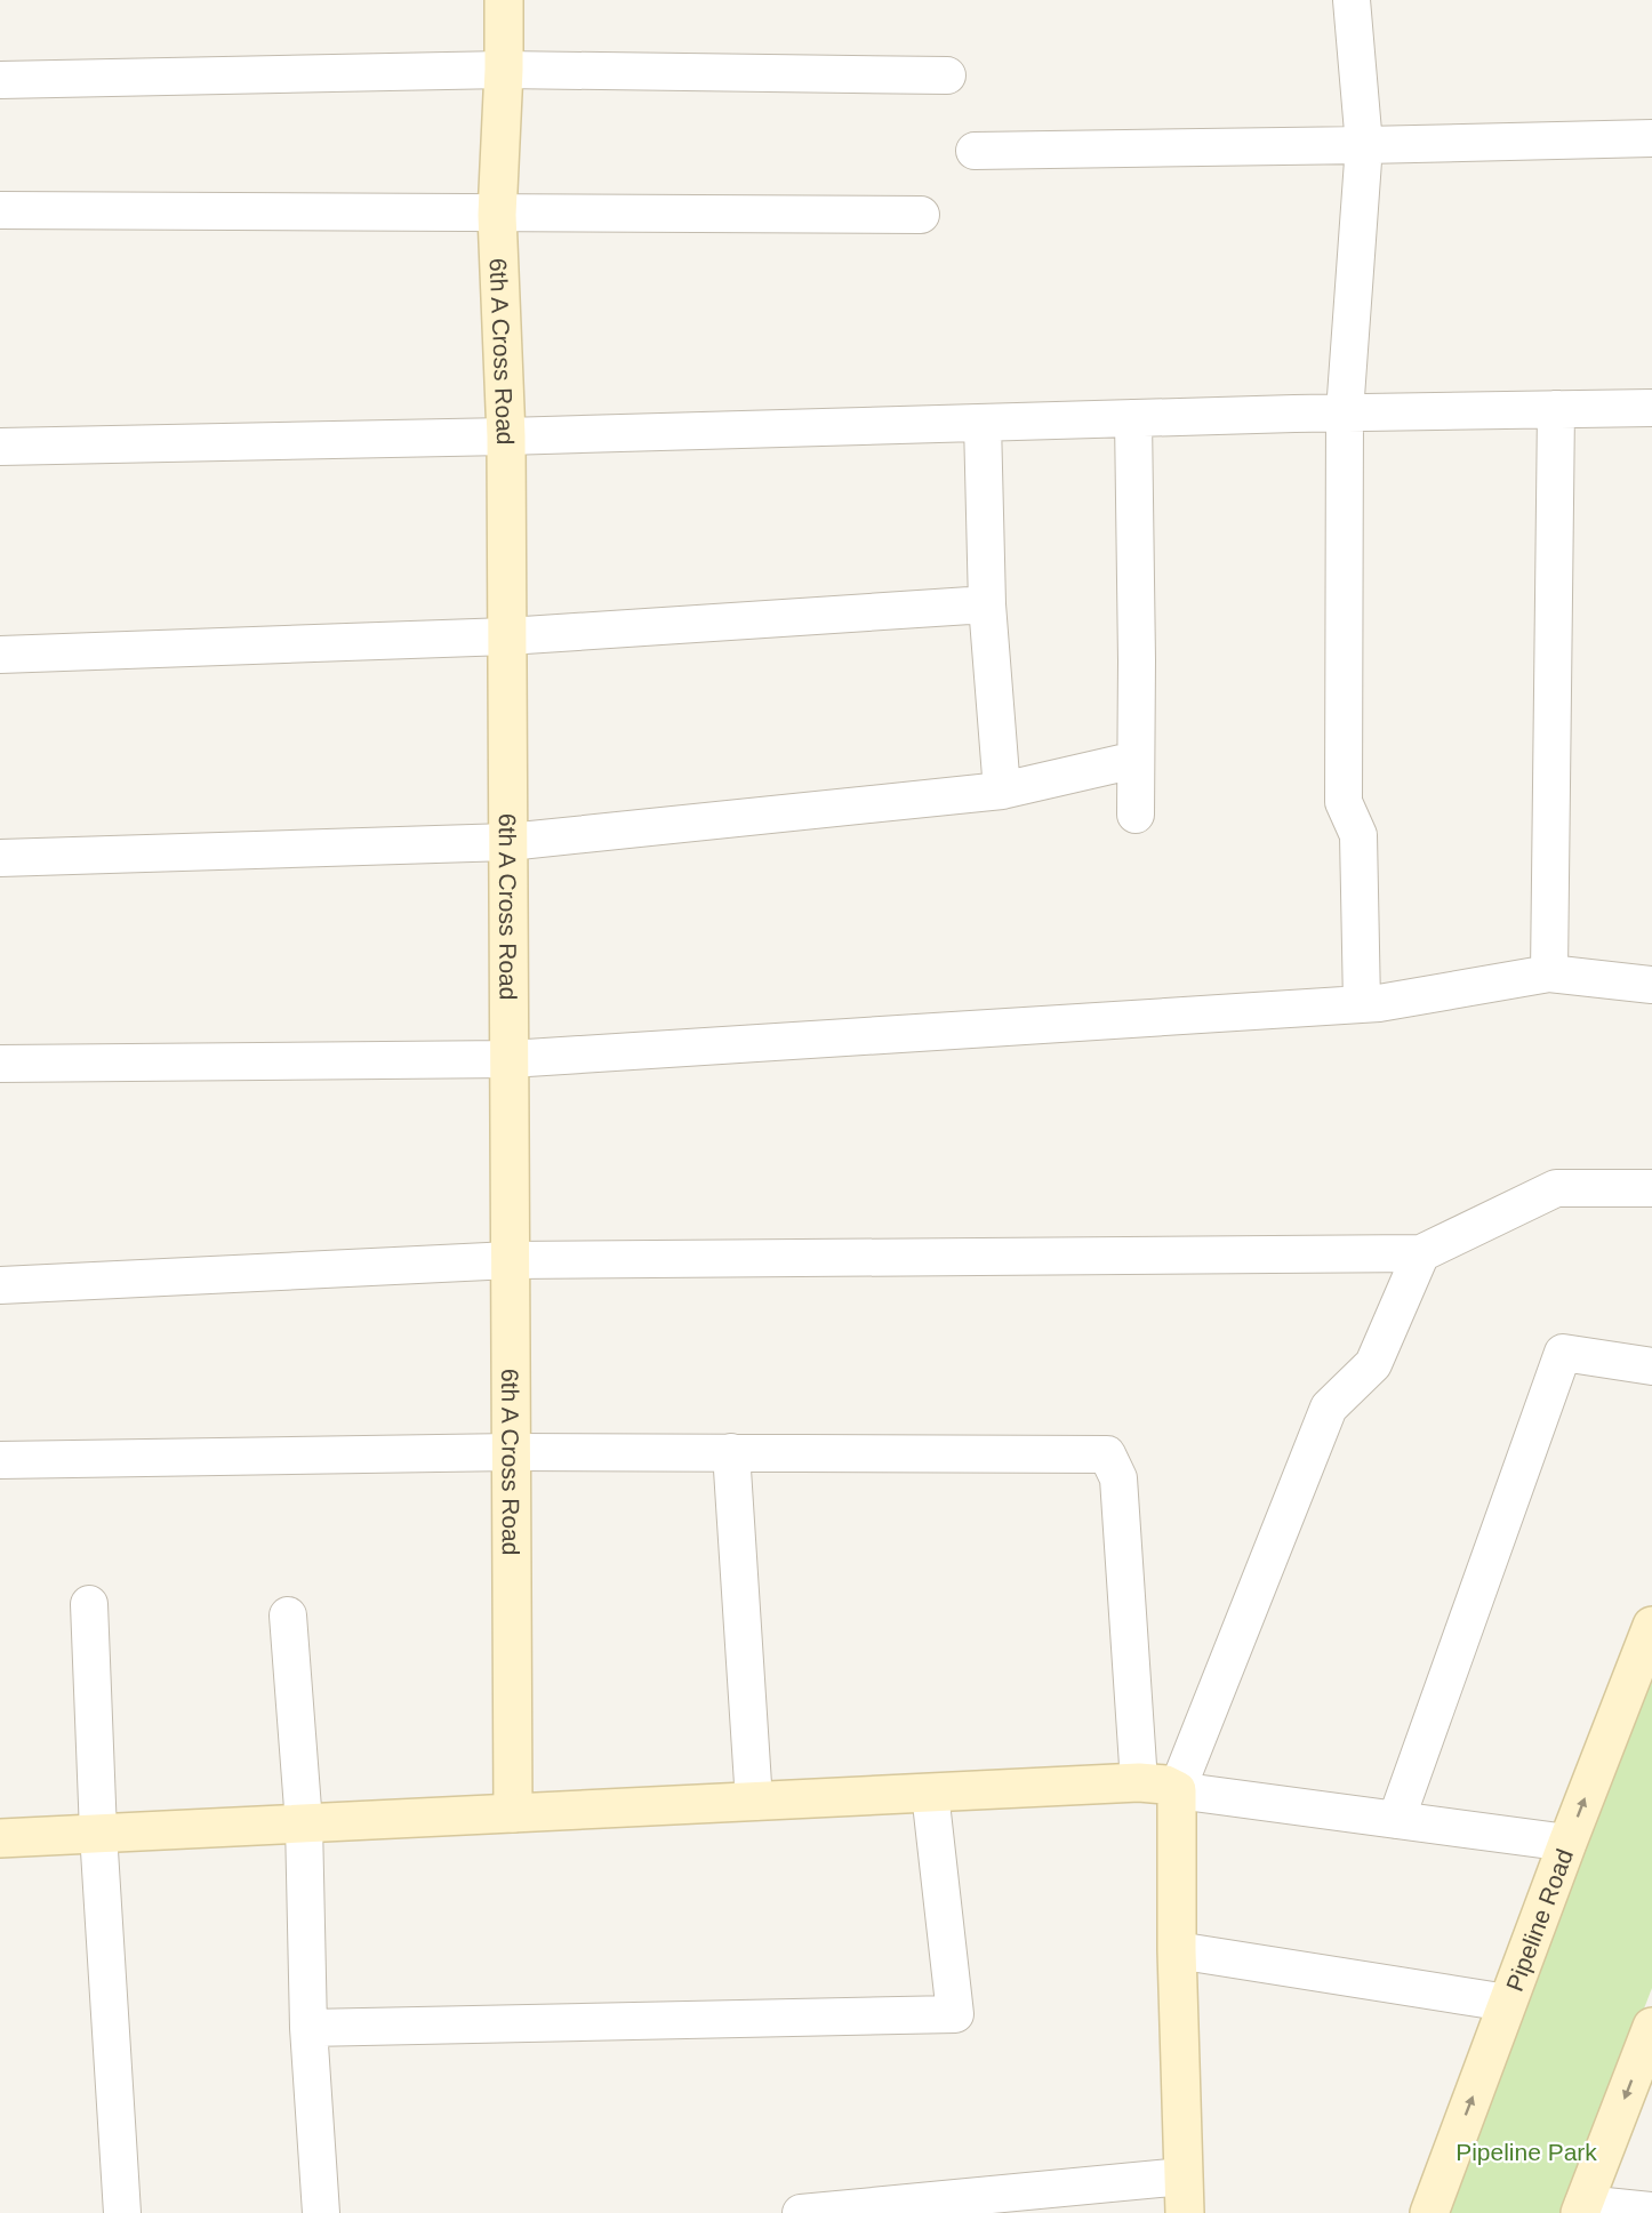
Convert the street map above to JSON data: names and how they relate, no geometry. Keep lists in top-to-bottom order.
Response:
{
  "streets": {
    "street": ["6th A Cross Road", "Pipeline Road"]
  },
  "parks": ["Pipeline Park"]
}
